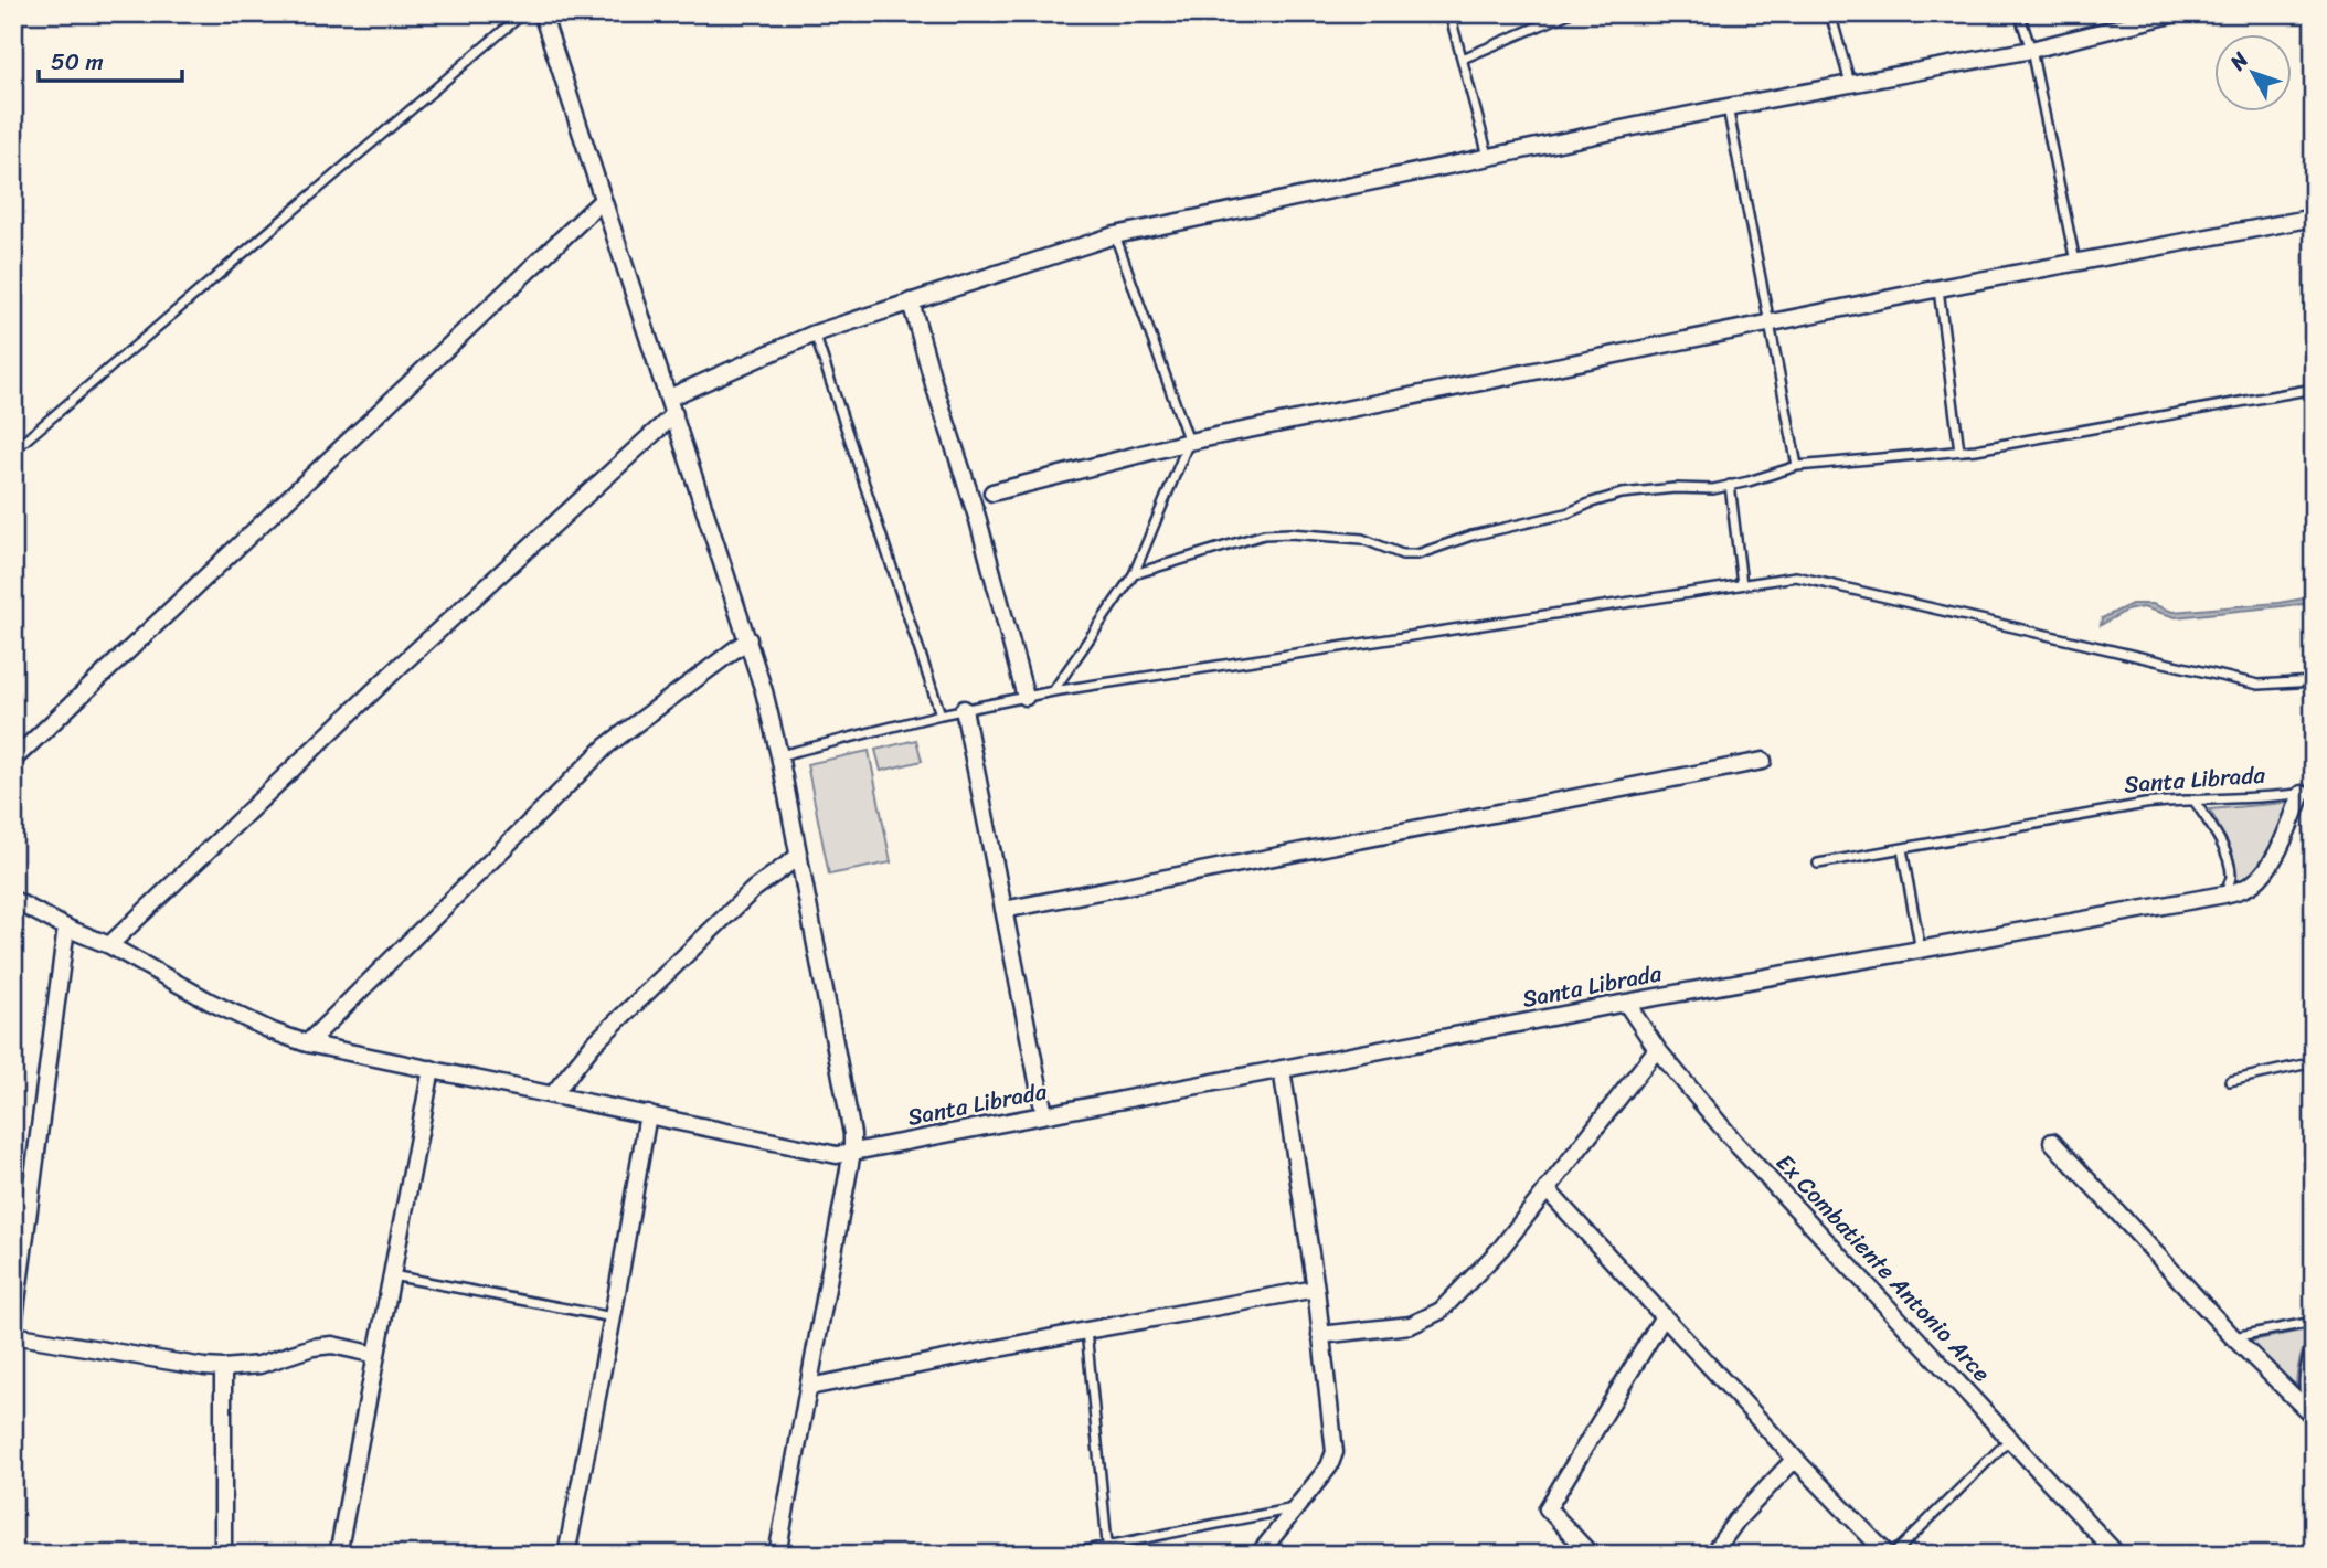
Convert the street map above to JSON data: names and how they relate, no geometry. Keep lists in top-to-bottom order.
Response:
{
  "streets": {
    "street": ["Santa Librada", "Ex Combatiente Antonio Arce"]
  },
  "crossings": [
    ["Santa Librada", "Ex Combatiente Antonio Arce"]
  ],
  "scale_bar": "50 m",
  "north": "top left"
}
